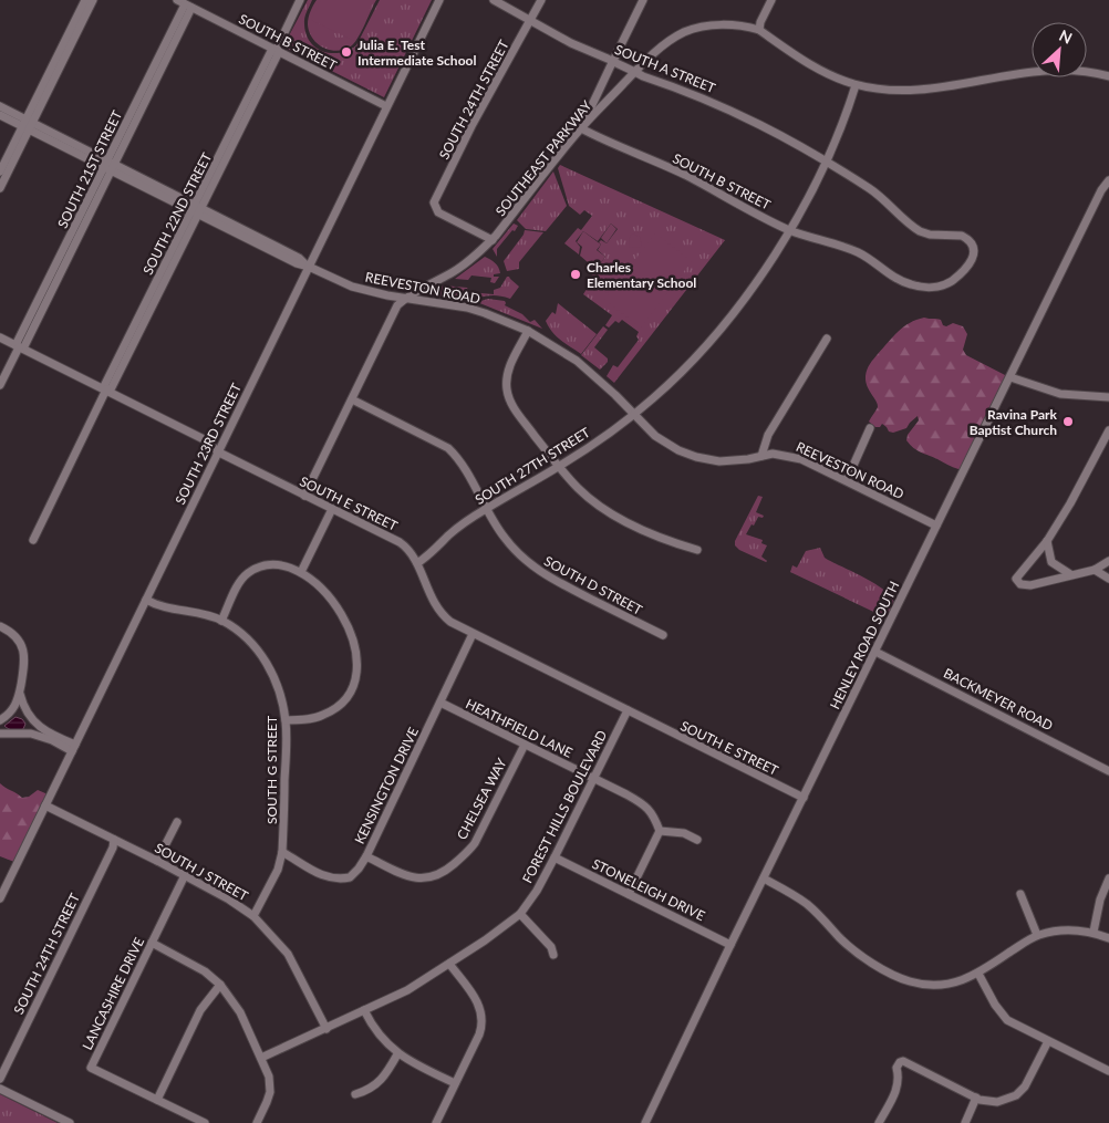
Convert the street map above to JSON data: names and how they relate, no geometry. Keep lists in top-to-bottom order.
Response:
{
  "streets": {
    "street": [
      "SOUTH B STREET",
      "SOUTH A STREET",
      "SOUTH 24TH STREET",
      "SOUTHEAST PARKWAY",
      "SOUTH 21ST STREET",
      "SOUTH 22ND STREET",
      "REEVESTON ROAD",
      "SOUTH 23RD STREET",
      "SOUTH 27TH STREET",
      "SOUTH E STREET",
      "SOUTH D STREET",
      "HENLEY ROAD SOUTH",
      "BACKMEYER ROAD",
      "HEATHFIELD LANE",
      "SOUTH G STREET",
      "KENSINGTON DRIVE",
      "CHELSEA WAY",
      "FOREST HILLS BOULEVARD",
      "SOUTH J STREET",
      "STONELEIGH DRIVE",
      "LANCASHIRE DRIVE"
    ]
  },
  "crossings": [
    ["SOUTH B STREET", "SOUTH A STREET"],
    ["SOUTH B STREET", "SOUTHEAST PARKWAY"],
    ["SOUTH B STREET", "SOUTH 21ST STREET"],
    ["SOUTH B STREET", "SOUTH 22ND STREET"],
    ["SOUTH B STREET", "SOUTH 23RD STREET"],
    ["SOUTH B STREET", "SOUTH 27TH STREET"],
    ["SOUTH A STREET", "SOUTH 24TH STREET"],
    ["SOUTH A STREET", "SOUTHEAST PARKWAY"],
    ["SOUTH A STREET", "SOUTH 27TH STREET"],
    ["SOUTH 24TH STREET", "SOUTHEAST PARKWAY"],
    ["SOUTH 24TH STREET", "SOUTH J STREET"],
    ["SOUTHEAST PARKWAY", "REEVESTON ROAD"],
    ["SOUTHEAST PARKWAY", "SOUTH 27TH STREET"],
    ["SOUTH 21ST STREET", "REEVESTON ROAD"],
    ["SOUTH 21ST STREET", "SOUTH E STREET"],
    ["SOUTH 22ND STREET", "REEVESTON ROAD"],
    ["SOUTH 22ND STREET", "SOUTH E STREET"],
    ["REEVESTON ROAD", "SOUTH 23RD STREET"],
    ["REEVESTON ROAD", "SOUTH 27TH STREET"],
    ["REEVESTON ROAD", "HENLEY ROAD SOUTH"],
    ["SOUTH 23RD STREET", "SOUTH E STREET"],
    ["SOUTH 23RD STREET", "SOUTH G STREET"],
    ["SOUTH 23RD STREET", "SOUTH J STREET"],
    ["SOUTH 27TH STREET", "SOUTH E STREET"],
    ["SOUTH 27TH STREET", "SOUTH D STREET"],
    ["SOUTH E STREET", "HENLEY ROAD SOUTH"],
    ["SOUTH E STREET", "KENSINGTON DRIVE"],
    ["SOUTH E STREET", "FOREST HILLS BOULEVARD"],
    ["HENLEY ROAD SOUTH", "BACKMEYER ROAD"],
    ["HENLEY ROAD SOUTH", "STONELEIGH DRIVE"],
    ["HEATHFIELD LANE", "KENSINGTON DRIVE"],
    ["HEATHFIELD LANE", "CHELSEA WAY"],
    ["HEATHFIELD LANE", "FOREST HILLS BOULEVARD"],
    ["SOUTH G STREET", "KENSINGTON DRIVE"],
    ["SOUTH G STREET", "SOUTH J STREET"],
    ["KENSINGTON DRIVE", "CHELSEA WAY"],
    ["FOREST HILLS BOULEVARD", "SOUTH J STREET"],
    ["FOREST HILLS BOULEVARD", "STONELEIGH DRIVE"],
    ["SOUTH J STREET", "LANCASHIRE DRIVE"]
  ],
  "places": ["Julia E. Test Intermediate School", "Charles Elementary School", "Ravina Park Baptist Church"],
  "north": "top right"
}
